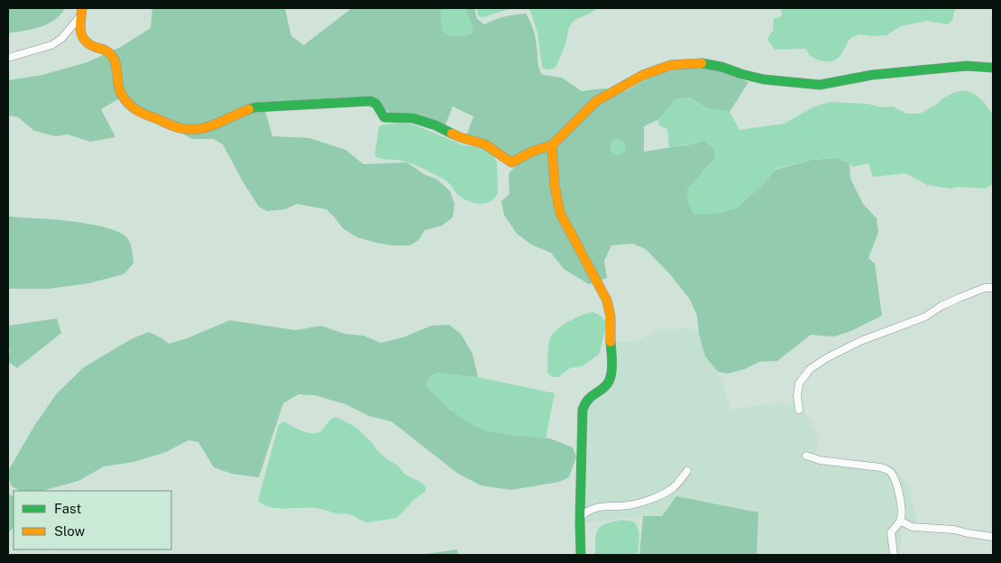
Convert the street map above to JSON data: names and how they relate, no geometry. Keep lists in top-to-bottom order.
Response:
{
  "legend": ["Fast", "Slow"]
}
